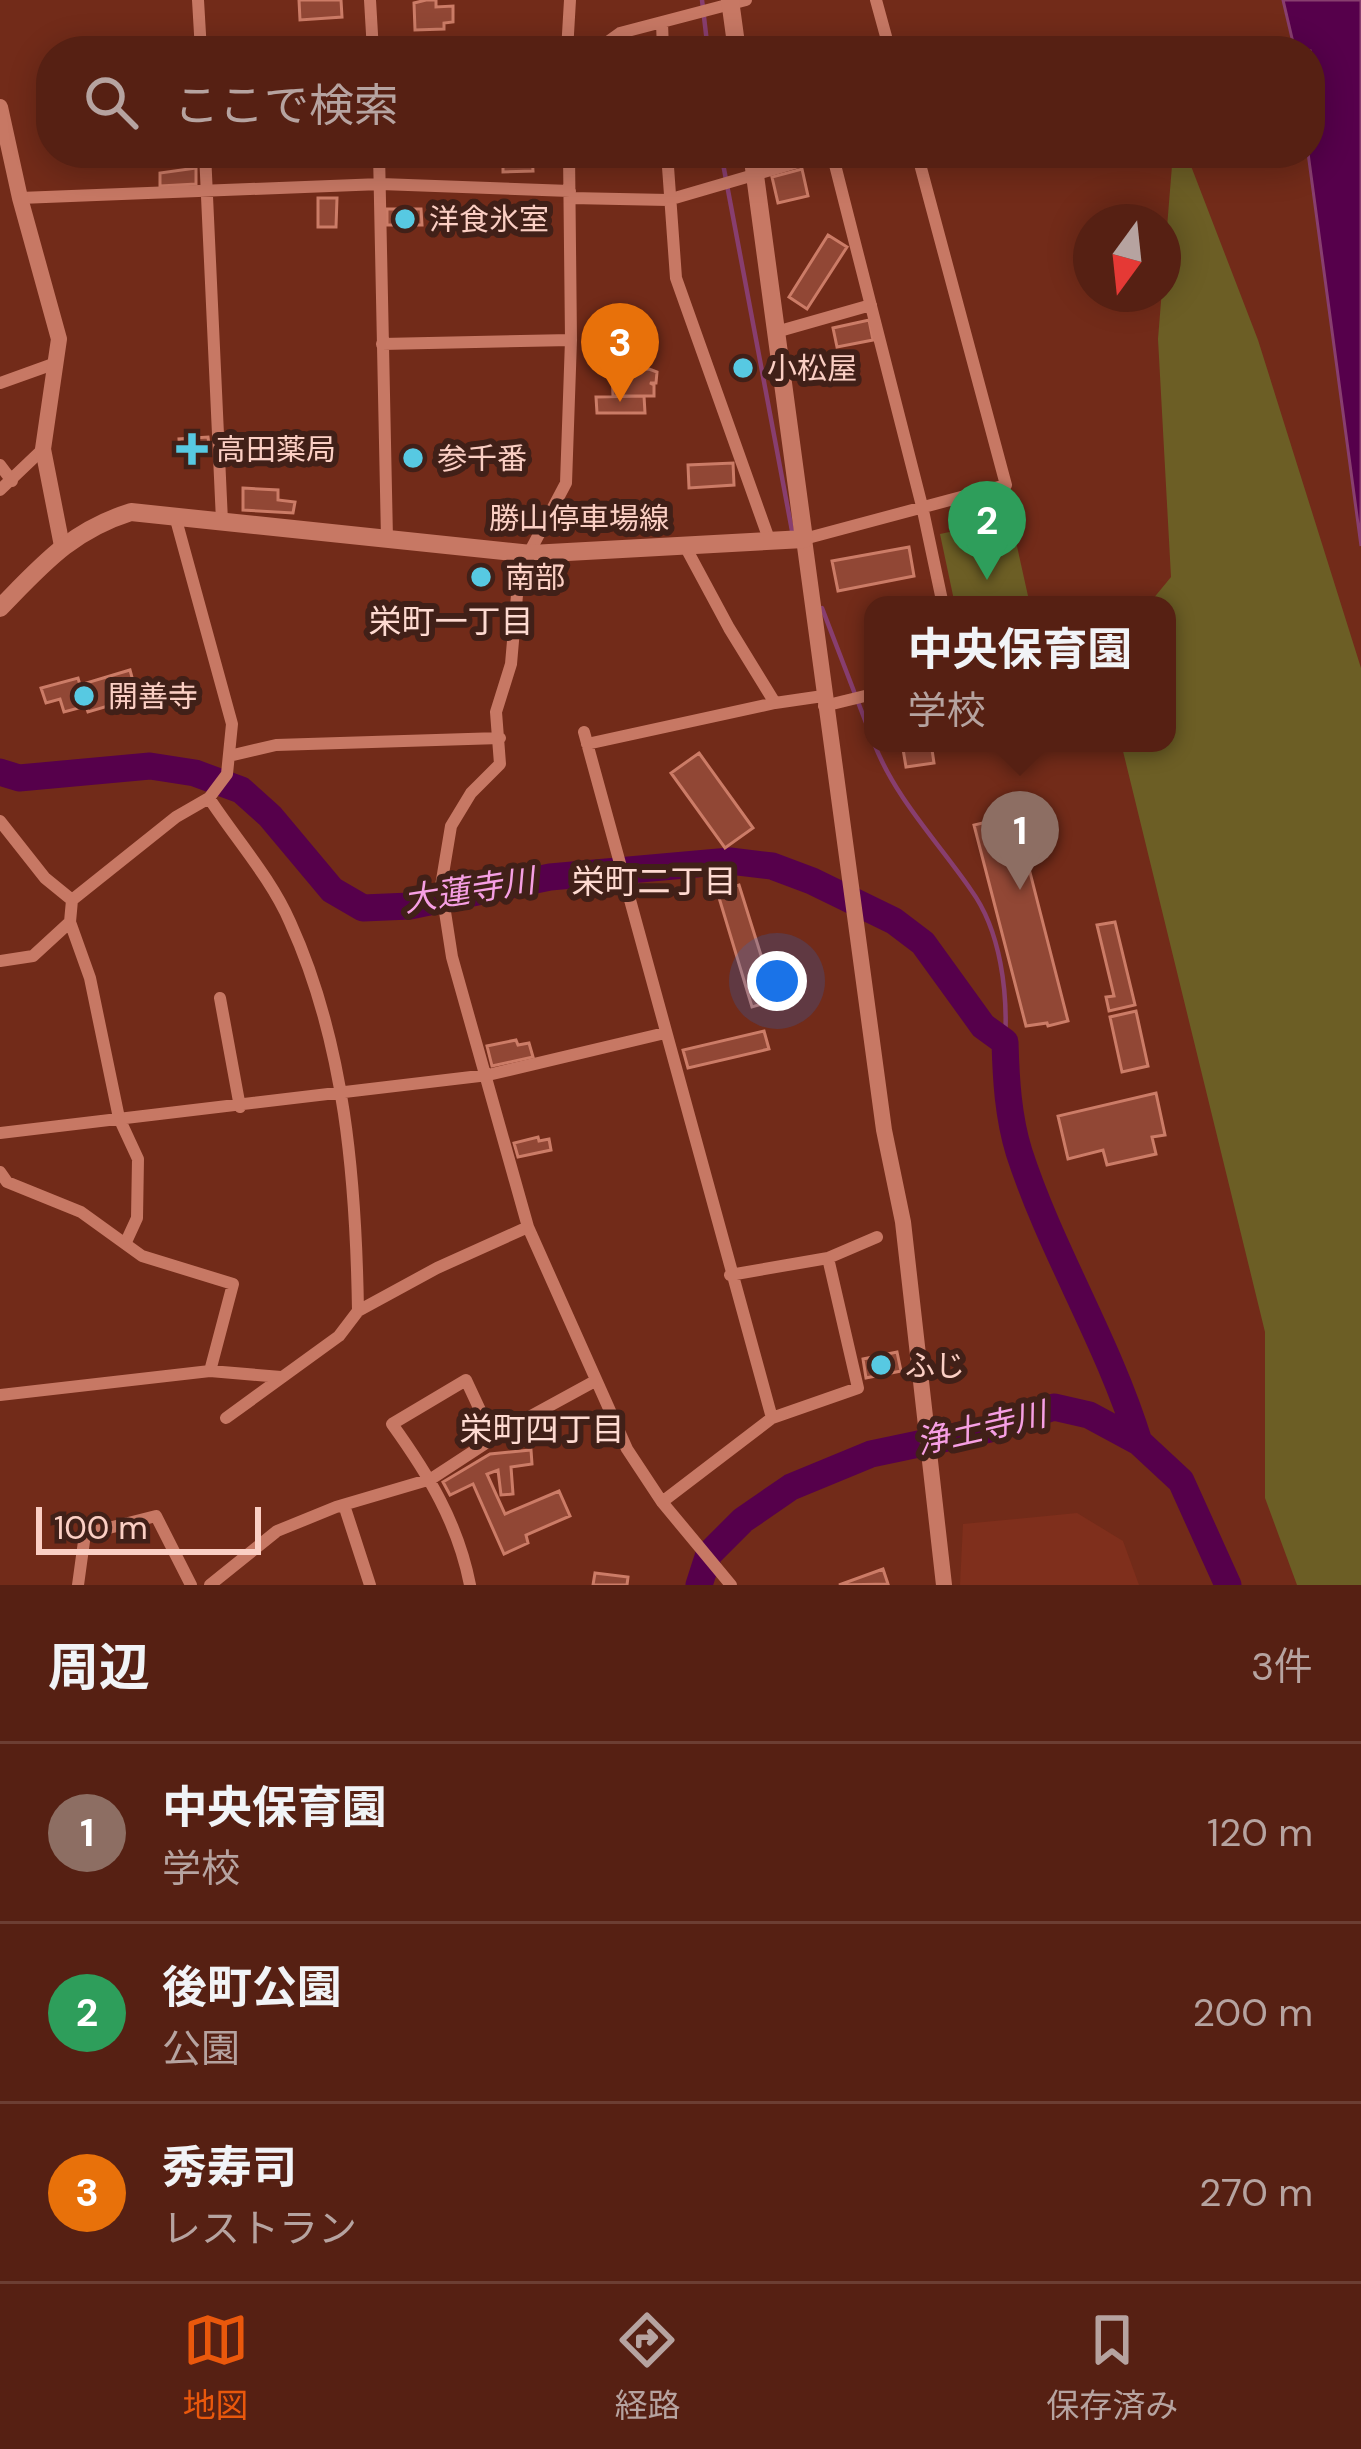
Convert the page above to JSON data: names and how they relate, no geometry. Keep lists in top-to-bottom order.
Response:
{
  "streets": {
    "main road": ["勝山停車場線"]
  },
  "districts": ["栄町一丁目", "栄町二丁目", "栄町四丁目"],
  "water": ["大蓮寺川", "浄土寺川"],
  "places": {
    "other": [
      "洋食氷室",
      "小松屋",
      "参千番",
      "南部",
      "開善寺",
      "ふじ"
    ],
    "health": ["高田薬局"]
  },
  "scale_bar": "100 m",
  "north": "bottom",
  "page": {
    "search": "ここで検索",
    "pins": ["3", "2", "1"],
    "popup": ["中央保育園", "学校"],
    "scale": "100 m",
    "heading": ["周辺", "3件"],
    "list": [
      {
        "mark": "1",
        "name": "中央保育園",
        "note": "学校",
        "value": "120 m"
      },
      {
        "mark": "2",
        "name": "後町公園",
        "note": "公園",
        "value": "200 m"
      },
      {
        "mark": "3",
        "name": "秀寿司",
        "note": "レストラン",
        "value": "270 m"
      }
    ],
    "nav": ["地図", "経路", "保存済み"]
  }
}
